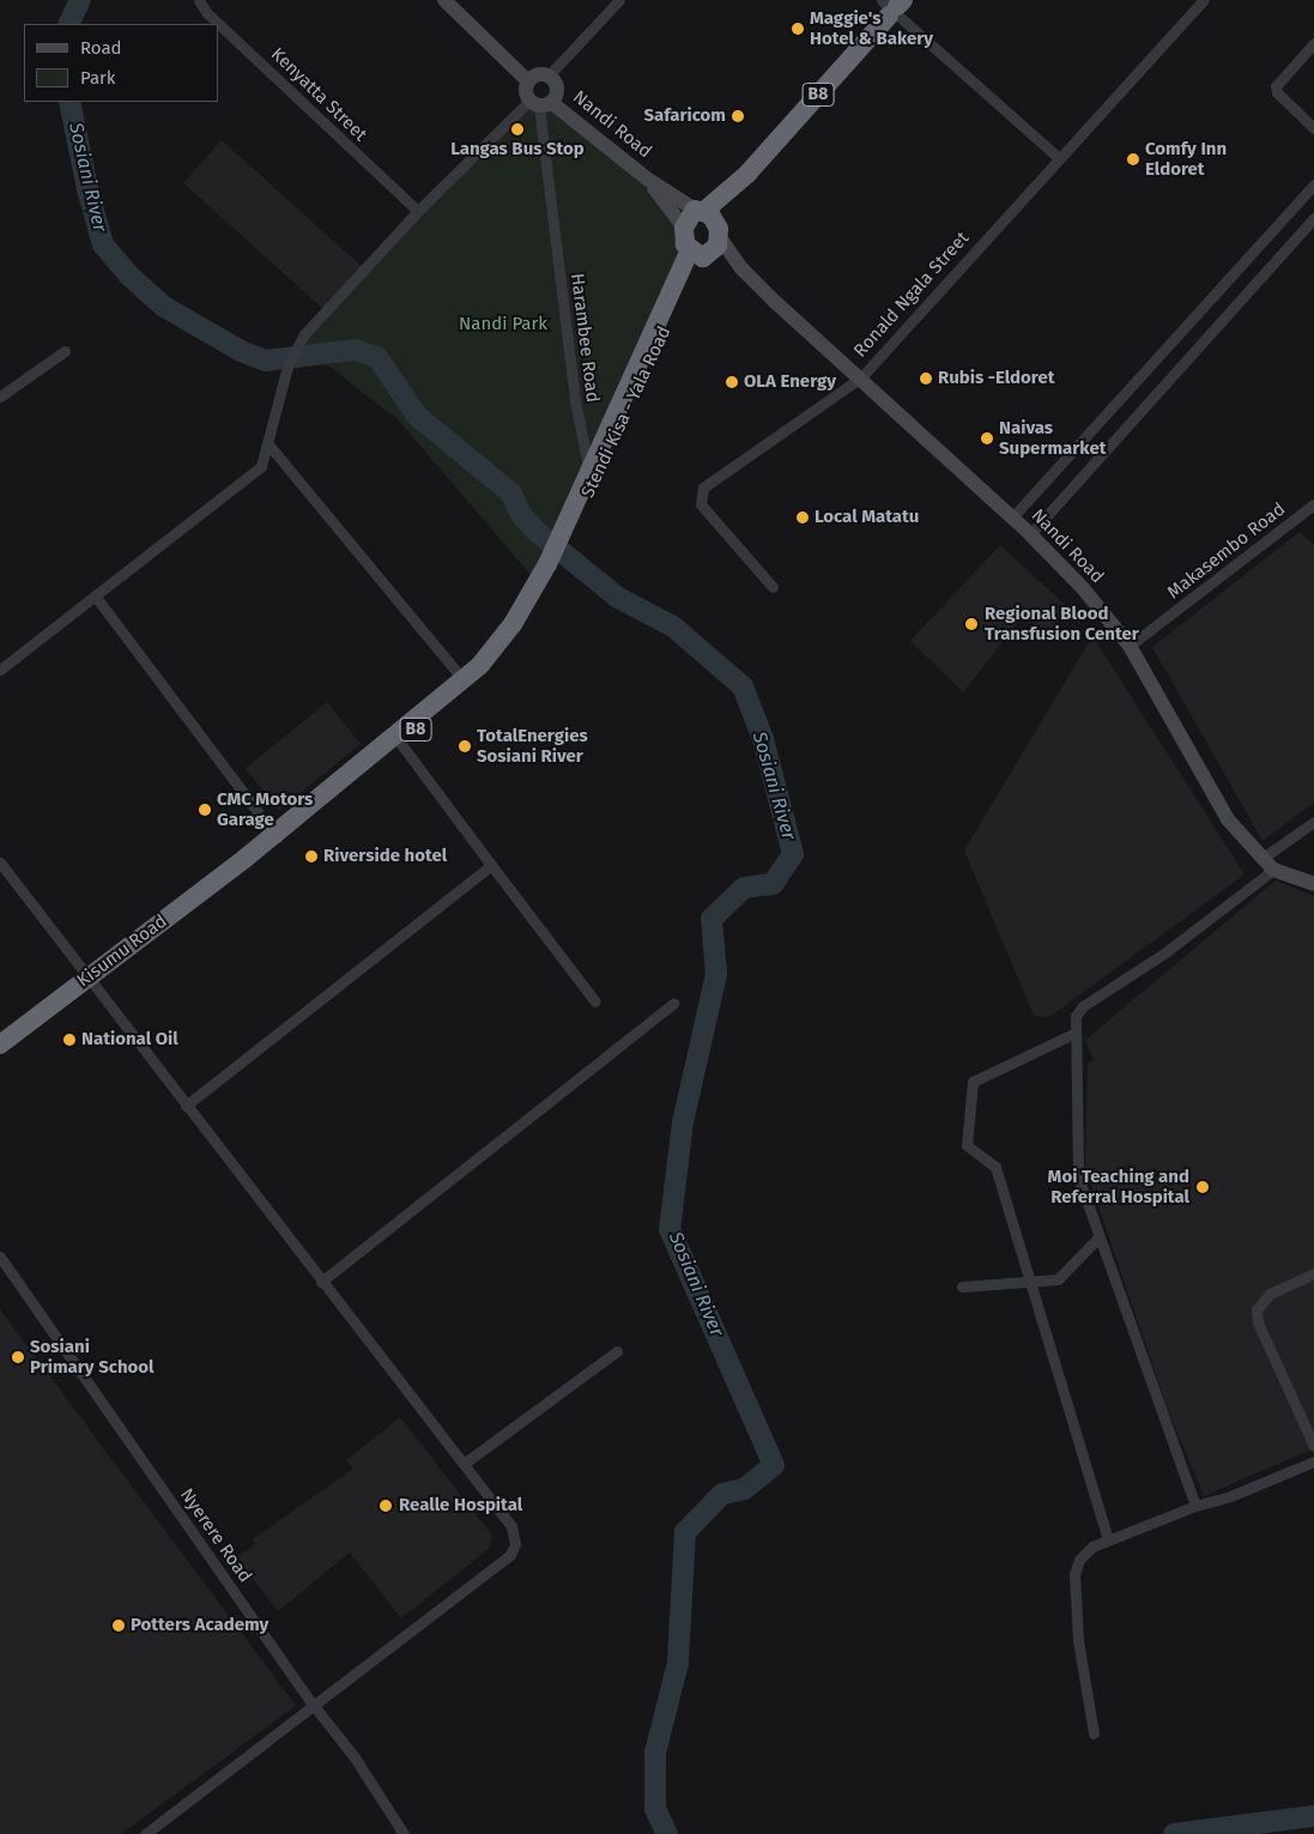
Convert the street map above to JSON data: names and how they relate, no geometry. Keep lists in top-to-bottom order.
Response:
{
  "streets": {
    "highway": ["B8", "Stendi Kisa - Yala Road", "Kisumu Road"],
    "street": [
      "Kenyatta Street",
      "Nandi Road",
      "Ronald Ngala Street",
      "Harambee Road",
      "Makasembo Road",
      "Nyerere Road"
    ]
  },
  "crossings": [
    ["B8", "Nandi Road"],
    ["B8", "Harambee Road"],
    ["B8", "Stendi Kisa - Yala Road"],
    ["Nandi Road", "Ronald Ngala Street"],
    ["Nandi Road", "Harambee Road"],
    ["Nandi Road", "Stendi Kisa - Yala Road"],
    ["Nandi Road", "Makasembo Road"],
    ["Stendi Kisa - Yala Road", "Kisumu Road"]
  ],
  "water": ["Sosiani River"],
  "parks": ["Nandi Park"],
  "places": [
    "Maggie's Hotel & Bakery",
    "Safaricom",
    "Langas Bus Stop",
    "Comfy Inn Eldoret",
    "Rubis -Eldoret",
    "OLA Energy",
    "Naivas Supermarket",
    "Local Matatu",
    "Regional Blood Transfusion Center",
    "TotalEnergies Sosiani River",
    "CMC Motors Garage",
    "Riverside hotel",
    "National Oil",
    "Moi Teaching and Referral Hospital",
    "Sosiani Primary School",
    "Realle Hospital",
    "Potters Academy"
  ],
  "legend": ["Road", "Park"]
}
